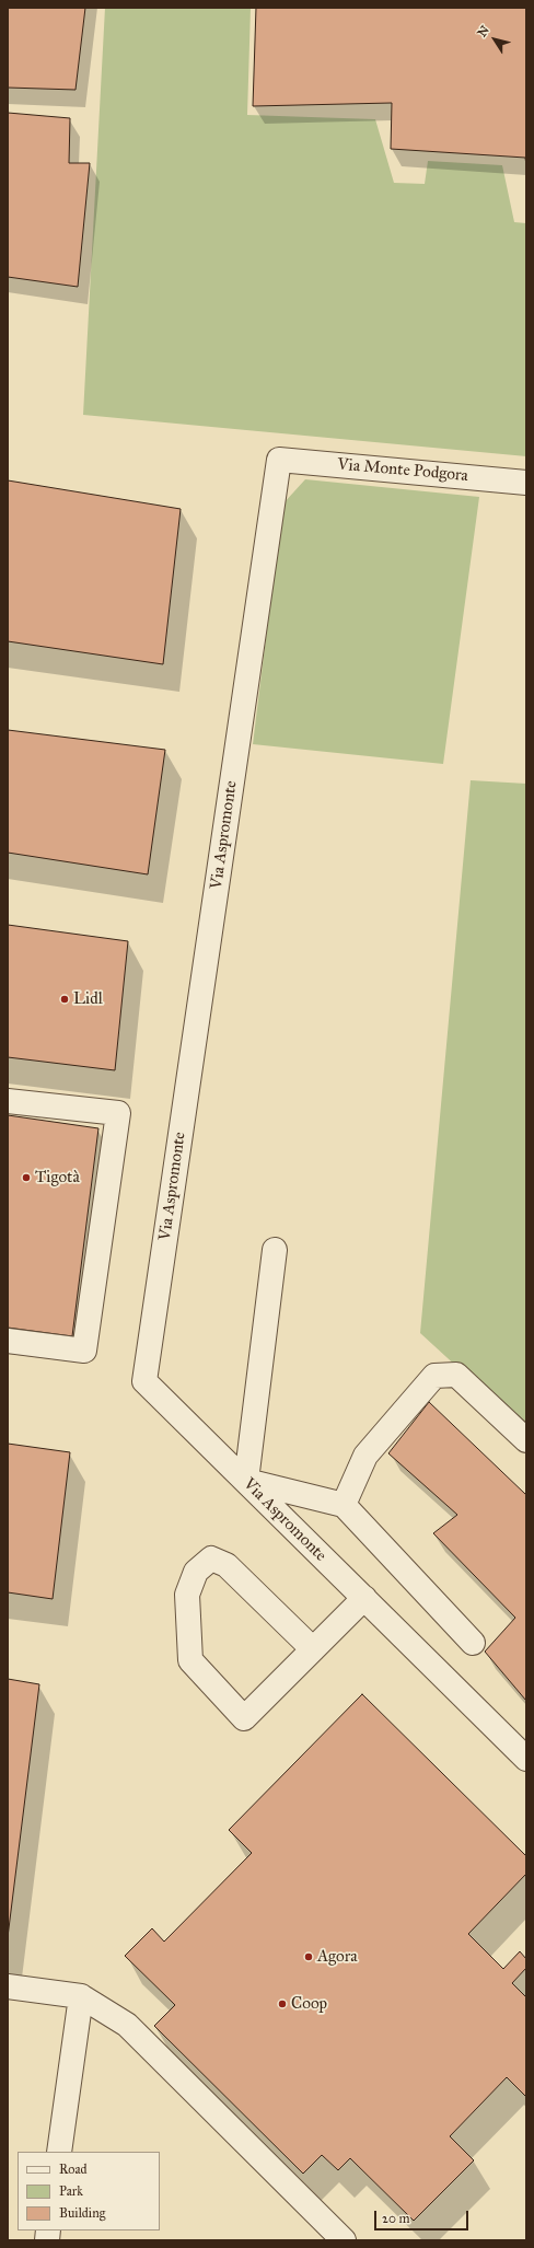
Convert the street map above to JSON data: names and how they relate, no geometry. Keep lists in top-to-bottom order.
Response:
{
  "streets": {
    "street": ["Via Monte Podgora", "Via Aspromonte"]
  },
  "crossings": [
    ["Via Monte Podgora", "Via Aspromonte"]
  ],
  "places": [
    "Lidl",
    "Tigotà",
    "Agora",
    "Coop"
  ],
  "legend": ["Road", "Park", "Building"],
  "scale_bar": "20 m",
  "north": "top left"
}
